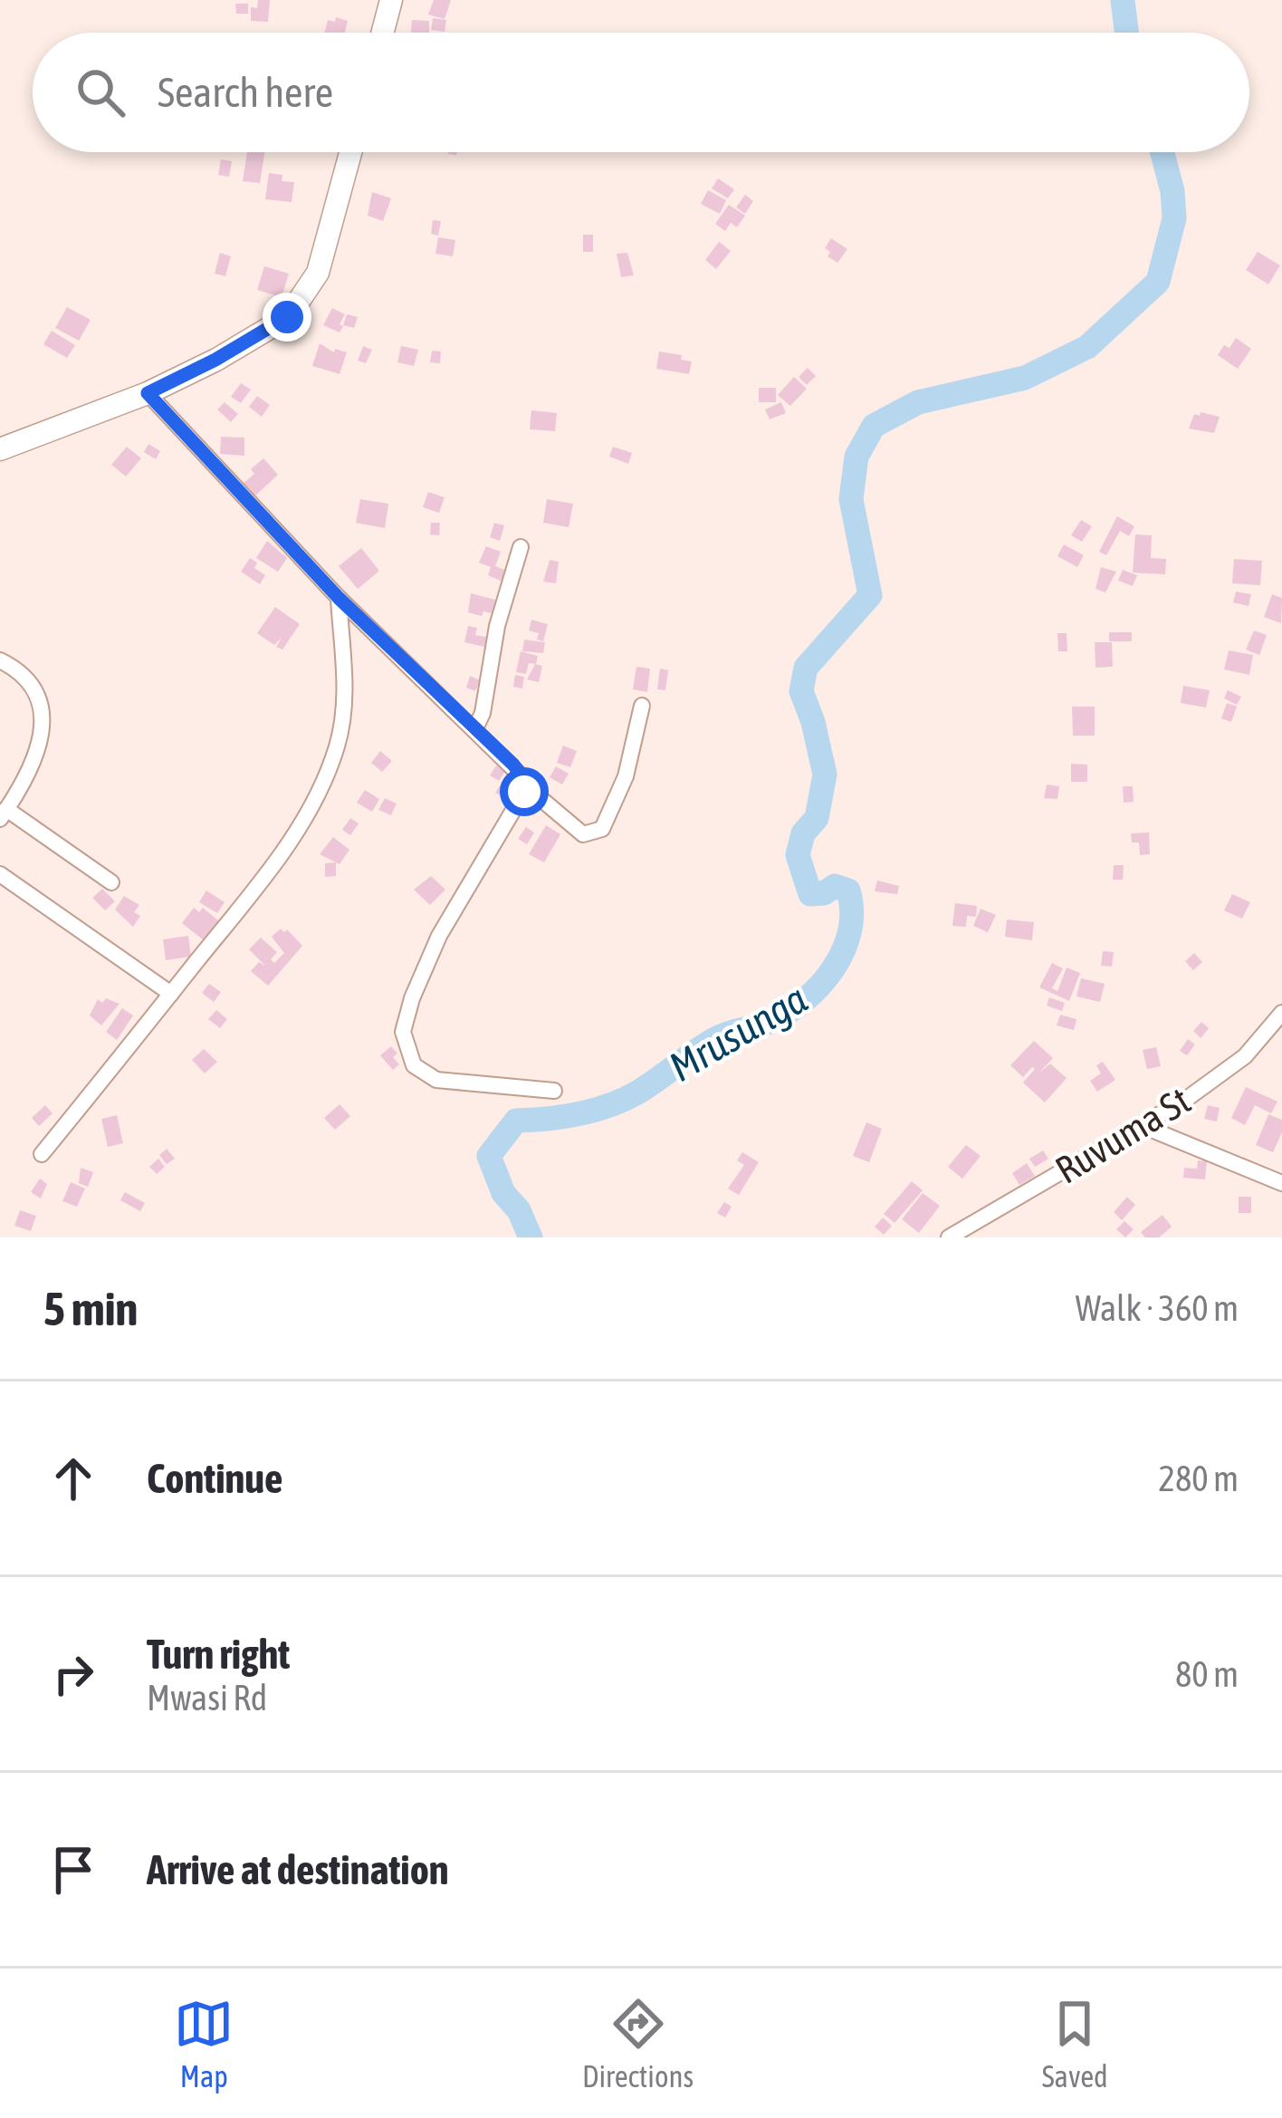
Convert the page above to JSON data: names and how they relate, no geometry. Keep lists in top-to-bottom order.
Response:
{
  "streets": {
    "street": ["Ruvuma St"]
  },
  "water": ["Mrusunga"],
  "page": {
    "search": "Search here",
    "heading": ["5 min", "Walk · 360 m"],
    "list": [
      ["Continue", "280 m"],
      ["Turn right", "Mwasi Rd", "80 m"],
      "Arrive at destination"
    ],
    "nav": ["Map", "Directions", "Saved"]
  }
}
